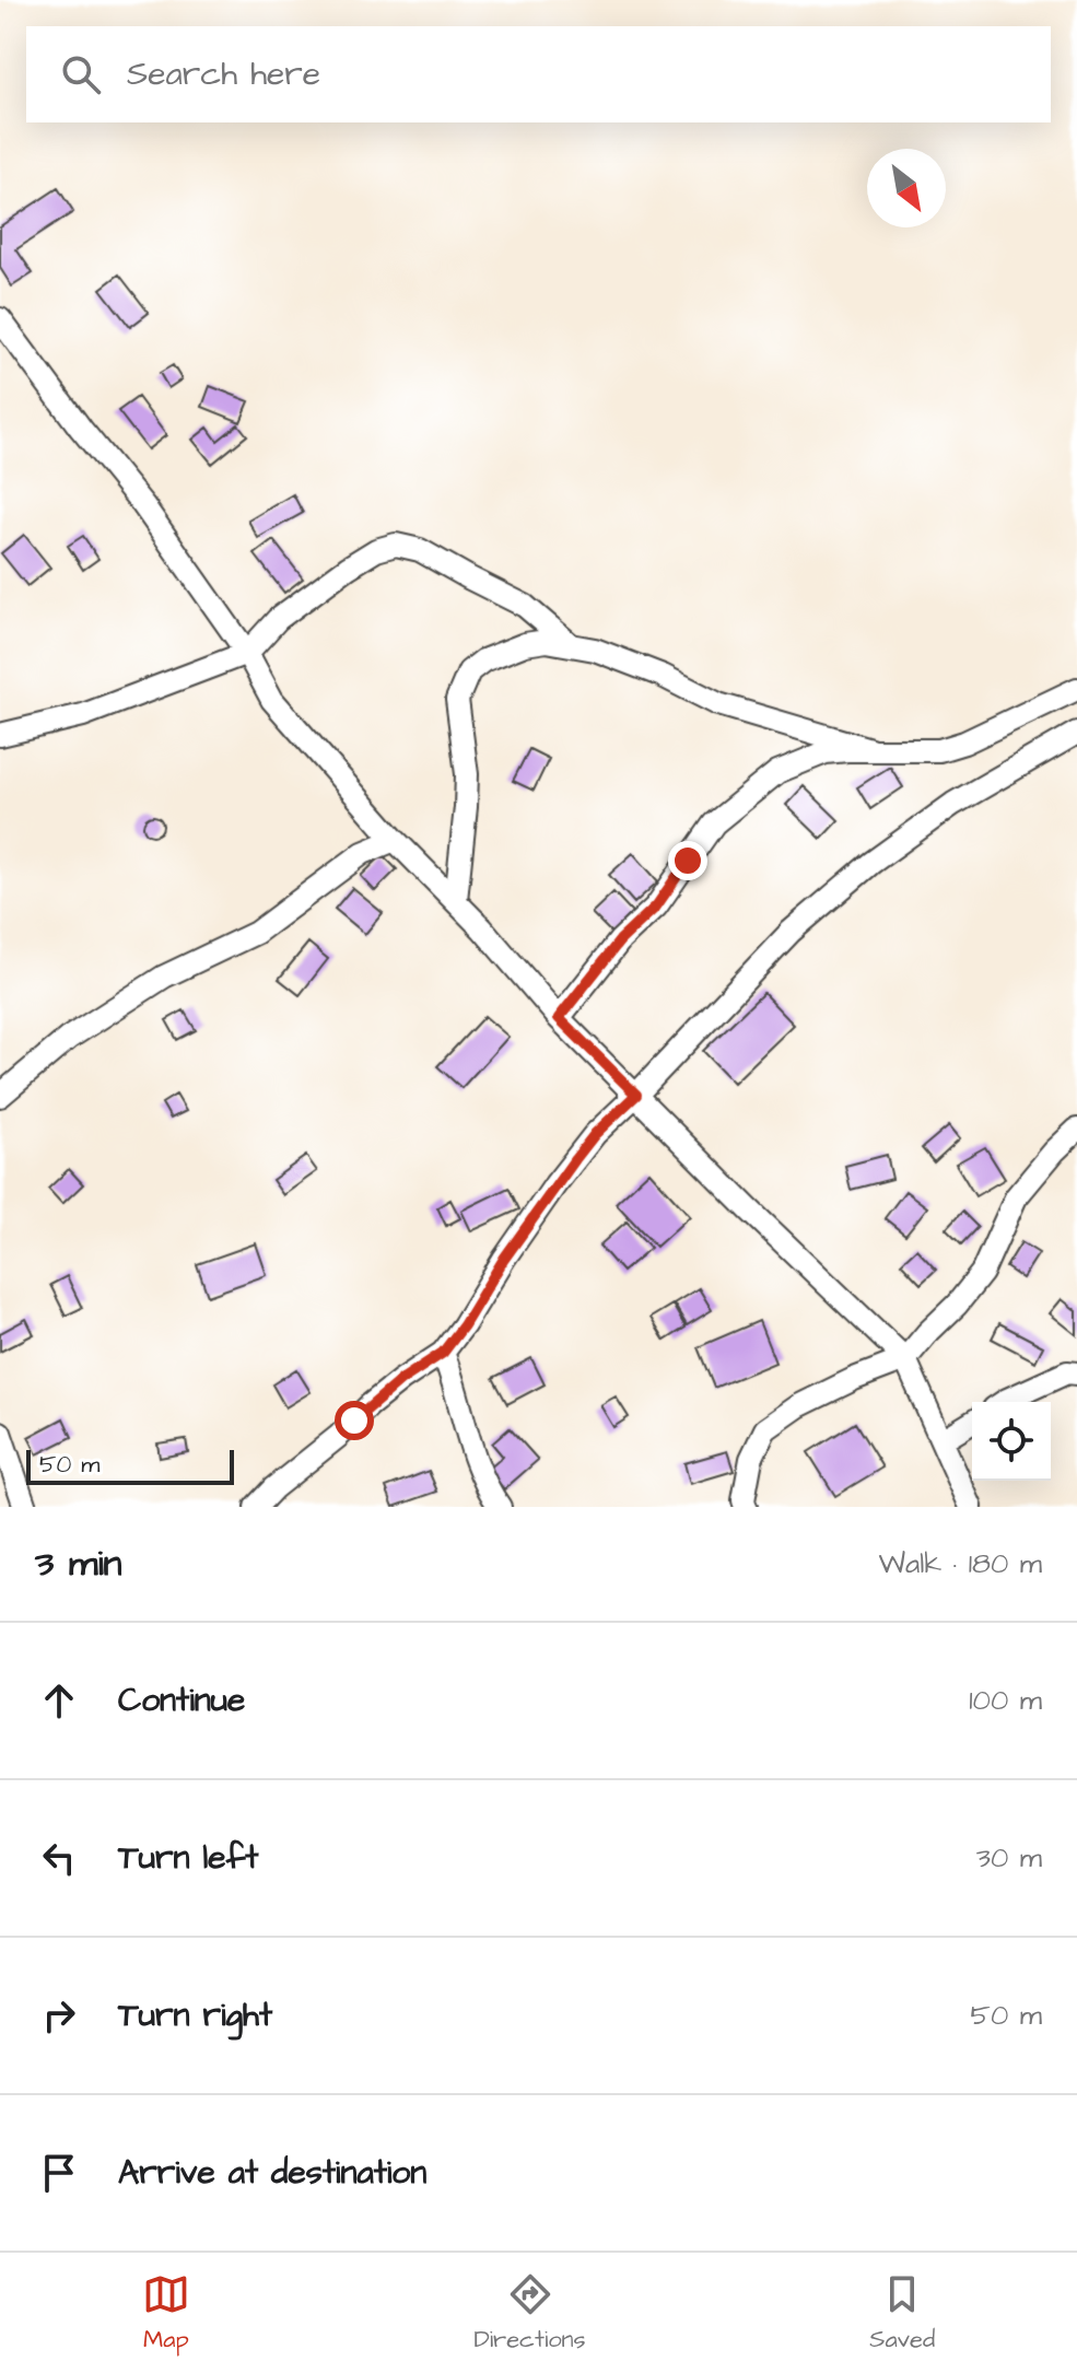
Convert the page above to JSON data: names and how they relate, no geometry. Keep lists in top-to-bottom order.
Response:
{
  "scale_bar": "50 m",
  "north": "bottom right",
  "page": {
    "search": "Search here",
    "scale": "50 m",
    "heading": ["3 min", "Walk · 180 m"],
    "list": [
      ["Continue", "100 m"],
      ["Turn left", "30 m"],
      ["Turn right", "50 m"],
      "Arrive at destination"
    ],
    "nav": ["Map", "Directions", "Saved"]
  }
}
